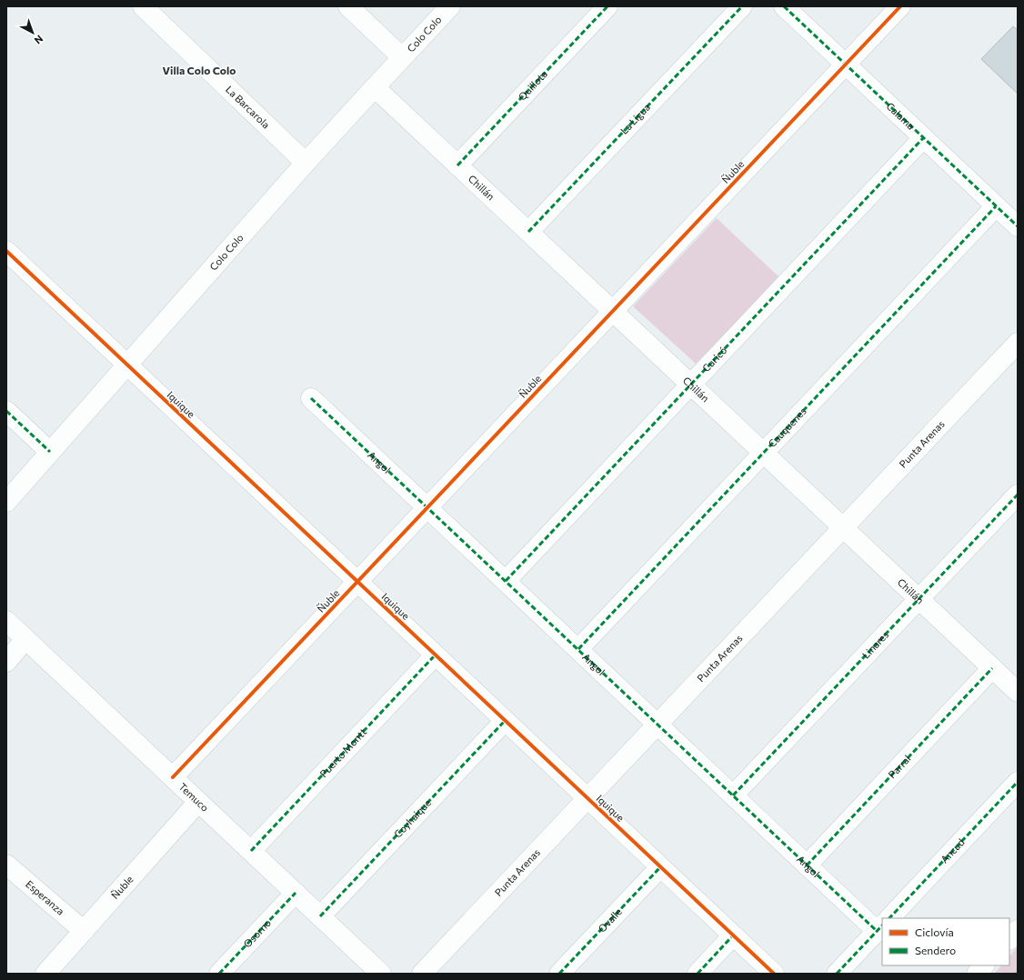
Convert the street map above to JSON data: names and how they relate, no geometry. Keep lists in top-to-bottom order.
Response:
{
  "streets": {
    "street": [
      "Colo Colo",
      "Quillota",
      "La Barcarola",
      "Calama",
      "La Ligua",
      "Ñuble",
      "Chillán",
      "Curicó",
      "Iquique",
      "Cauquenes",
      "Punta Arenas",
      "Angol",
      "Linares",
      "Puerto Montt",
      "Parral",
      "Temuco",
      "Coyhaique",
      "Ancud",
      "Esperanza",
      "Ovalle",
      "Osorno"
    ]
  },
  "crossings": [
    ["Colo Colo", "La Barcarola"],
    ["Colo Colo", "Chillán"],
    ["Colo Colo", "Iquique"],
    ["Quillota", "Chillán"],
    ["Calama", "Ñuble"],
    ["Calama", "Curicó"],
    ["Calama", "Cauquenes"],
    ["La Ligua", "Chillán"],
    ["Ñuble", "Chillán"],
    ["Ñuble", "Iquique"],
    ["Ñuble", "Angol"],
    ["Ñuble", "Temuco"],
    ["Ñuble", "Esperanza"],
    ["Chillán", "Curicó"],
    ["Chillán", "Cauquenes"],
    ["Chillán", "Punta Arenas"],
    ["Chillán", "Linares"],
    ["Chillán", "Parral"],
    ["Curicó", "Angol"],
    ["Iquique", "Punta Arenas"],
    ["Iquique", "Puerto Montt"],
    ["Iquique", "Coyhaique"],
    ["Iquique", "Ovalle"],
    ["Cauquenes", "Angol"],
    ["Punta Arenas", "Angol"],
    ["Angol", "Linares"],
    ["Angol", "Parral"],
    ["Puerto Montt", "Temuco"],
    ["Temuco", "Coyhaique"],
    ["Temuco", "Osorno"]
  ],
  "districts": ["Villa Colo Colo"],
  "legend": ["Ciclovía", "Sendero"],
  "north": "bottom right"
}
